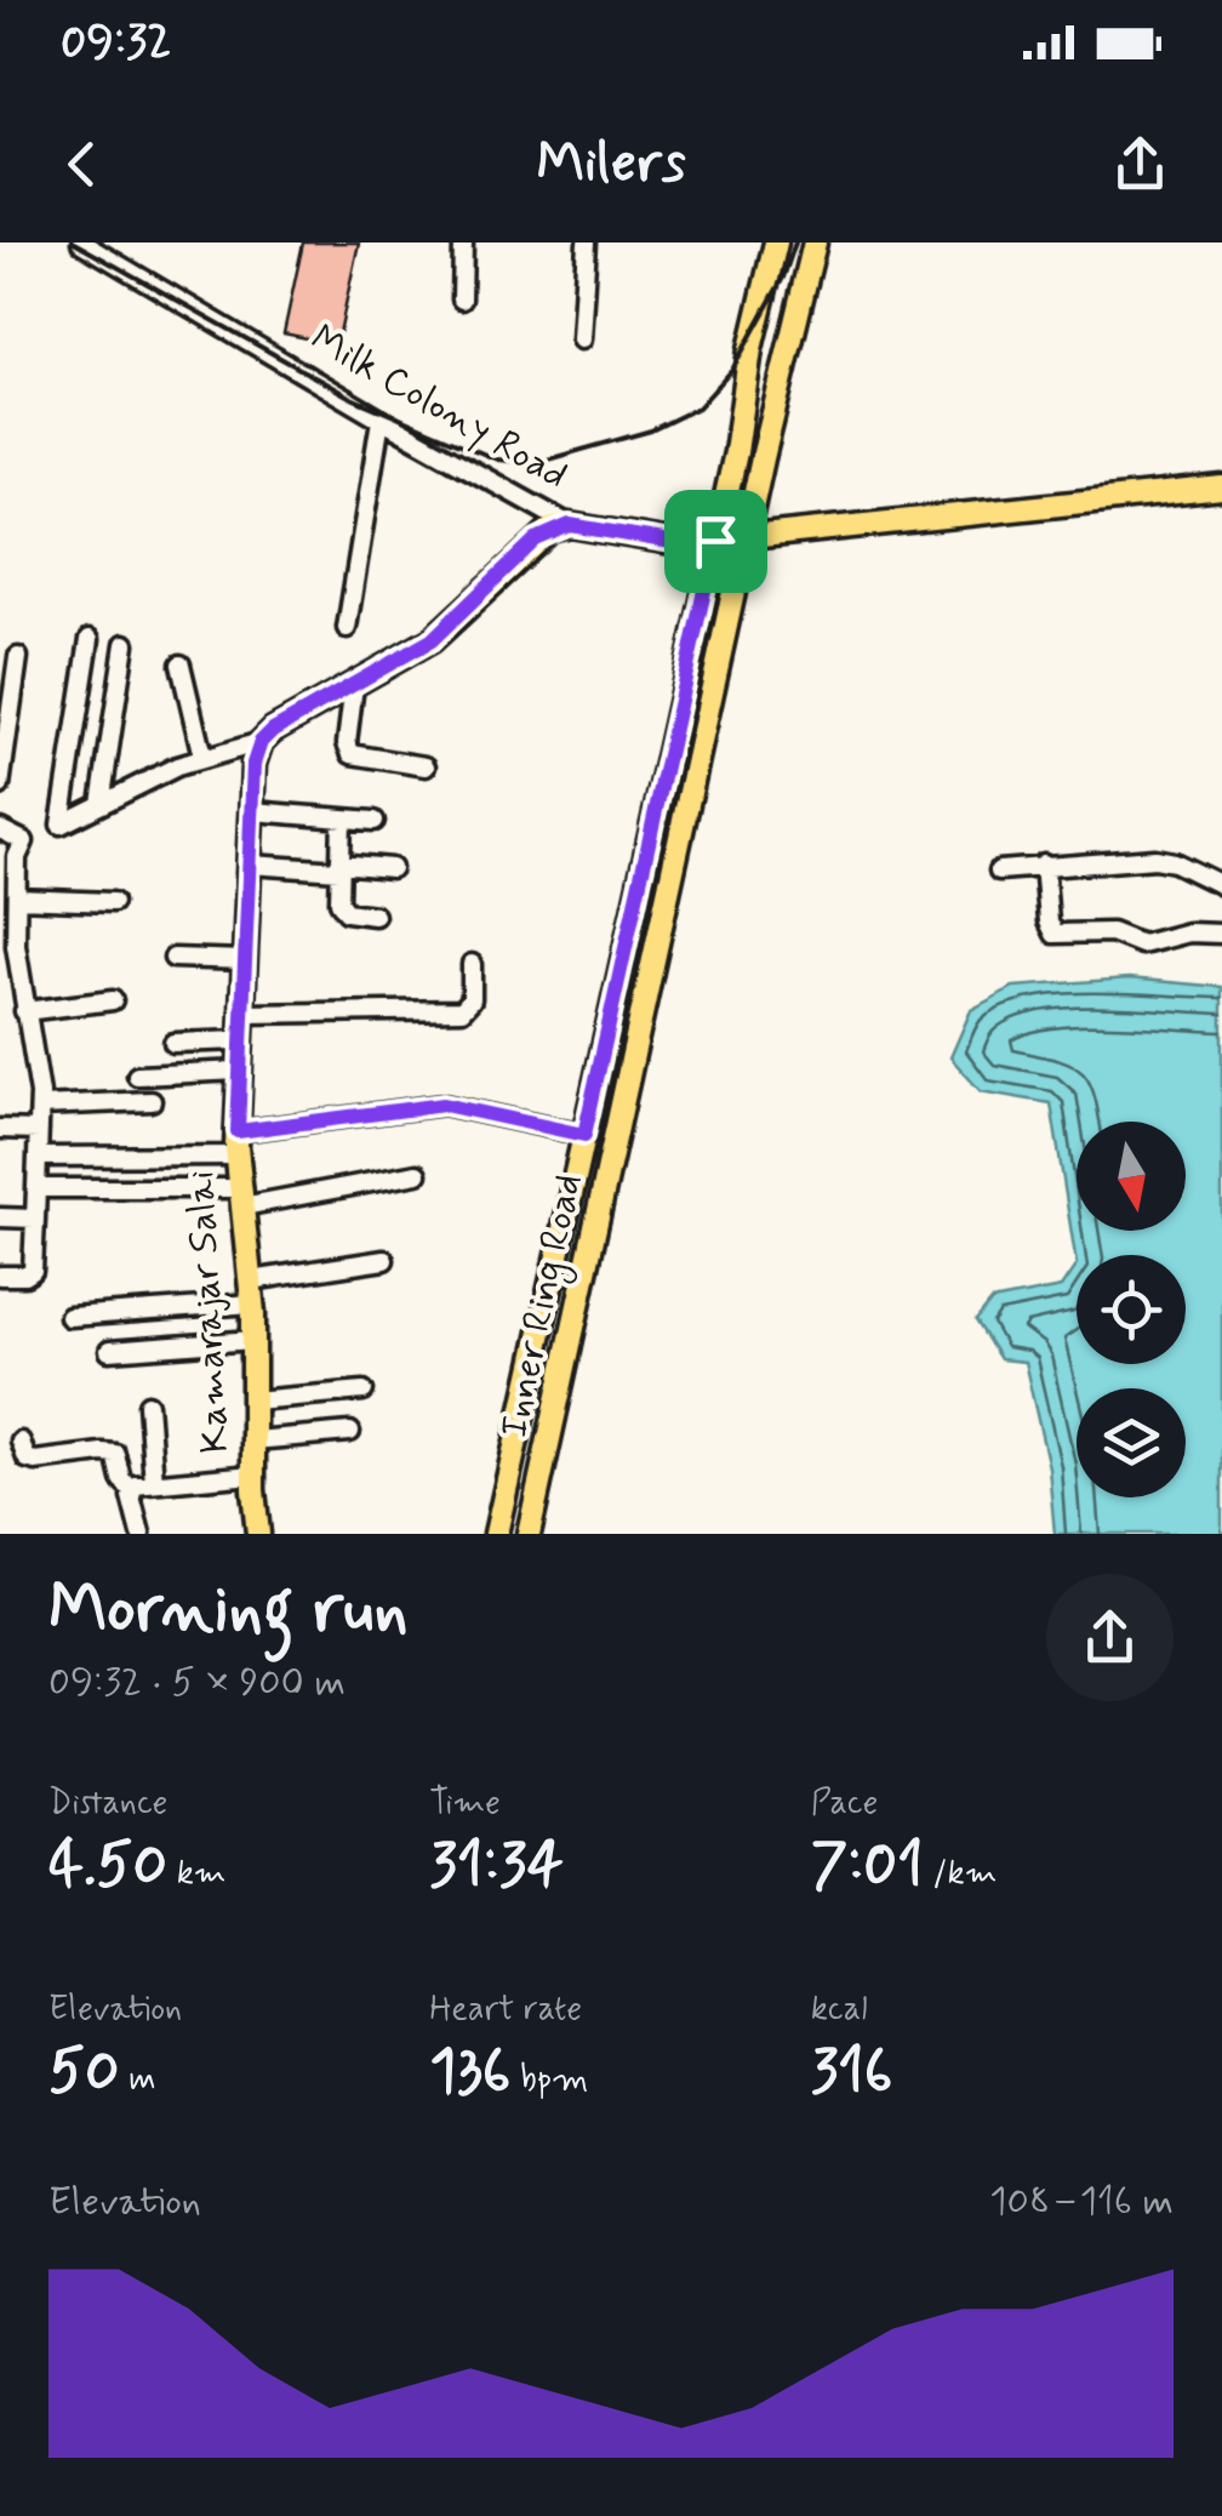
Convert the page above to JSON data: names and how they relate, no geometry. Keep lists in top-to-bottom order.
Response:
{
  "streets": {
    "main road": ["Milk Colony Road", "Inner Ring Road", "Kamarajar Salai"]
  },
  "crossings": [
    ["Milk Colony Road", "Inner Ring Road"]
  ],
  "north": "bottom",
  "page": {
    "status": "09:32",
    "header": "Milers",
    "heading": ["Morning run", "09:32 · 5 × 900 m"],
    "stats": [
      ["Distance", "4.50 km"],
      ["Time", "31:34"],
      ["Pace", "7:01 /km"],
      ["Elevation", "50 m"],
      ["Heart rate", "136 bpm"],
      ["kcal", "316"]
    ],
    "chart": ["Elevation", "108–116 m"]
  }
}
